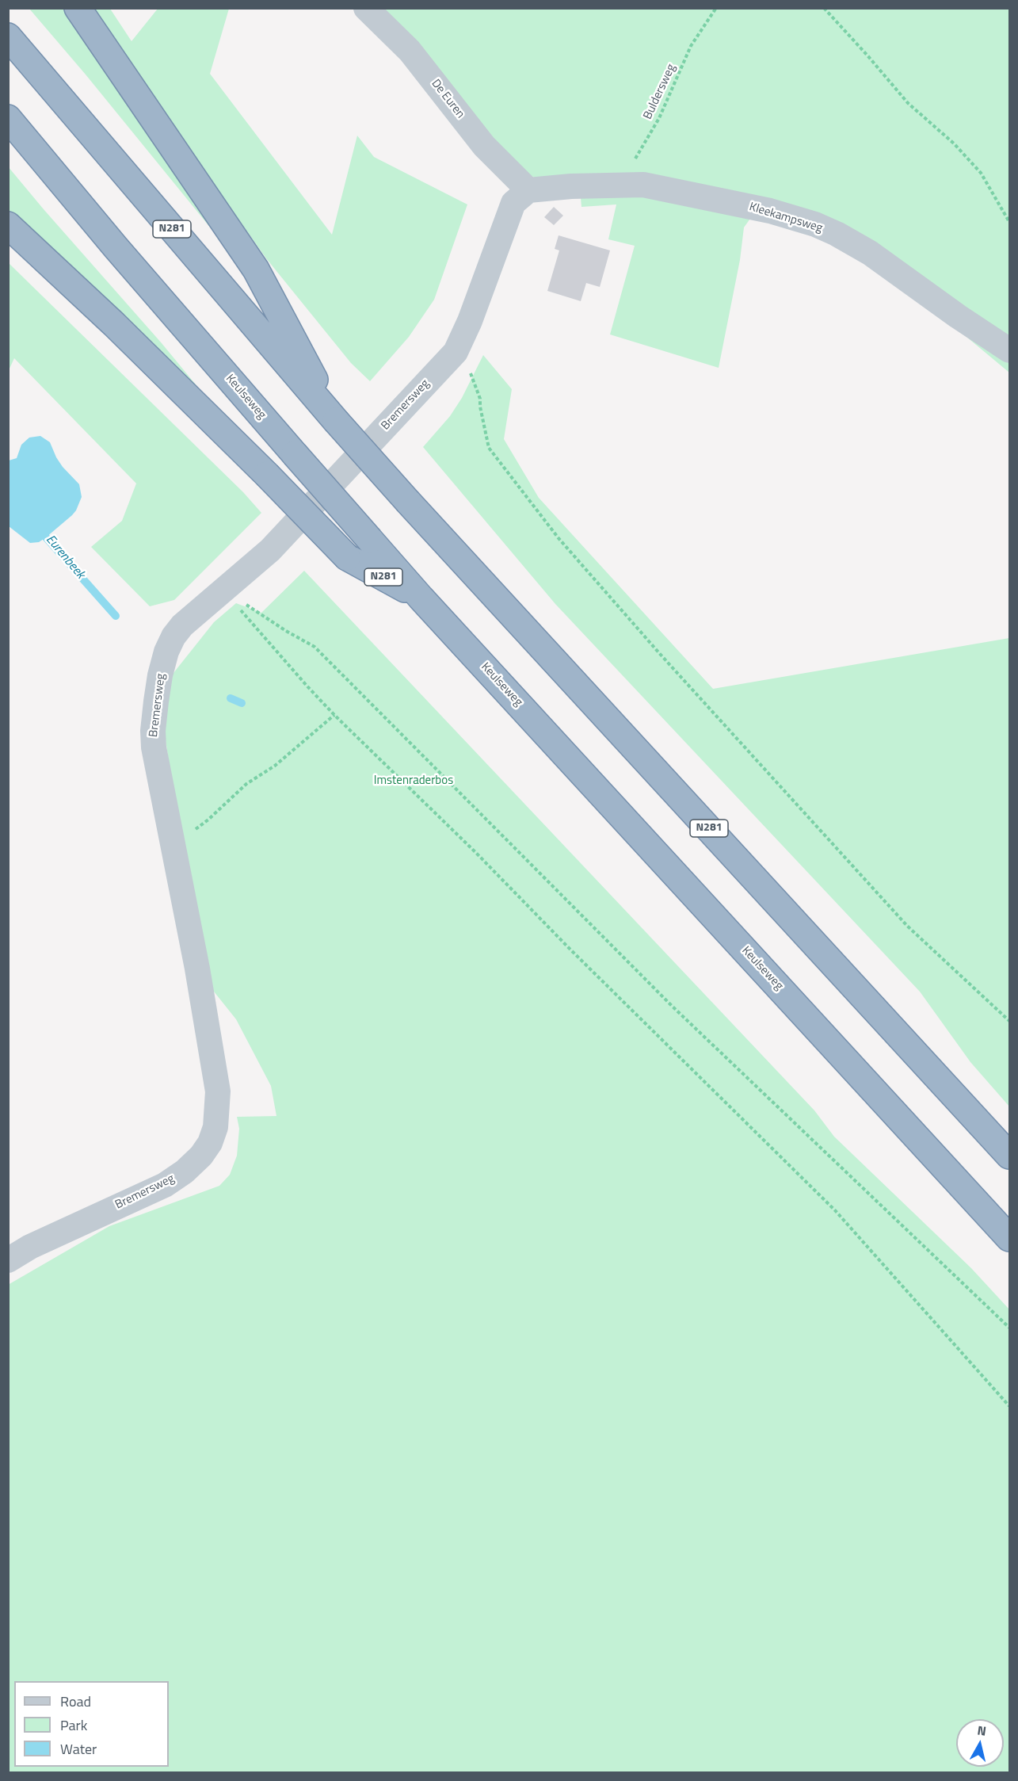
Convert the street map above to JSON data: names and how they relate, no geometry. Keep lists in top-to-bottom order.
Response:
{
  "streets": {
    "highway": ["N281", "Keulseweg"],
    "street": ["De Euren", "Kleekampsweg", "Bremersweg"],
    "path": ["Buldersweg"]
  },
  "crossings": [
    ["Buldersweg", "Kleekampsweg"],
    ["De Euren", "Kleekampsweg"],
    ["De Euren", "Bremersweg"],
    ["Kleekampsweg", "Bremersweg"],
    ["N281", "Keulseweg"]
  ],
  "water": ["Eurenbeek"],
  "parks": ["Imstenraderbos"],
  "legend": ["Road", "Park", "Water"],
  "north": "top"
}
